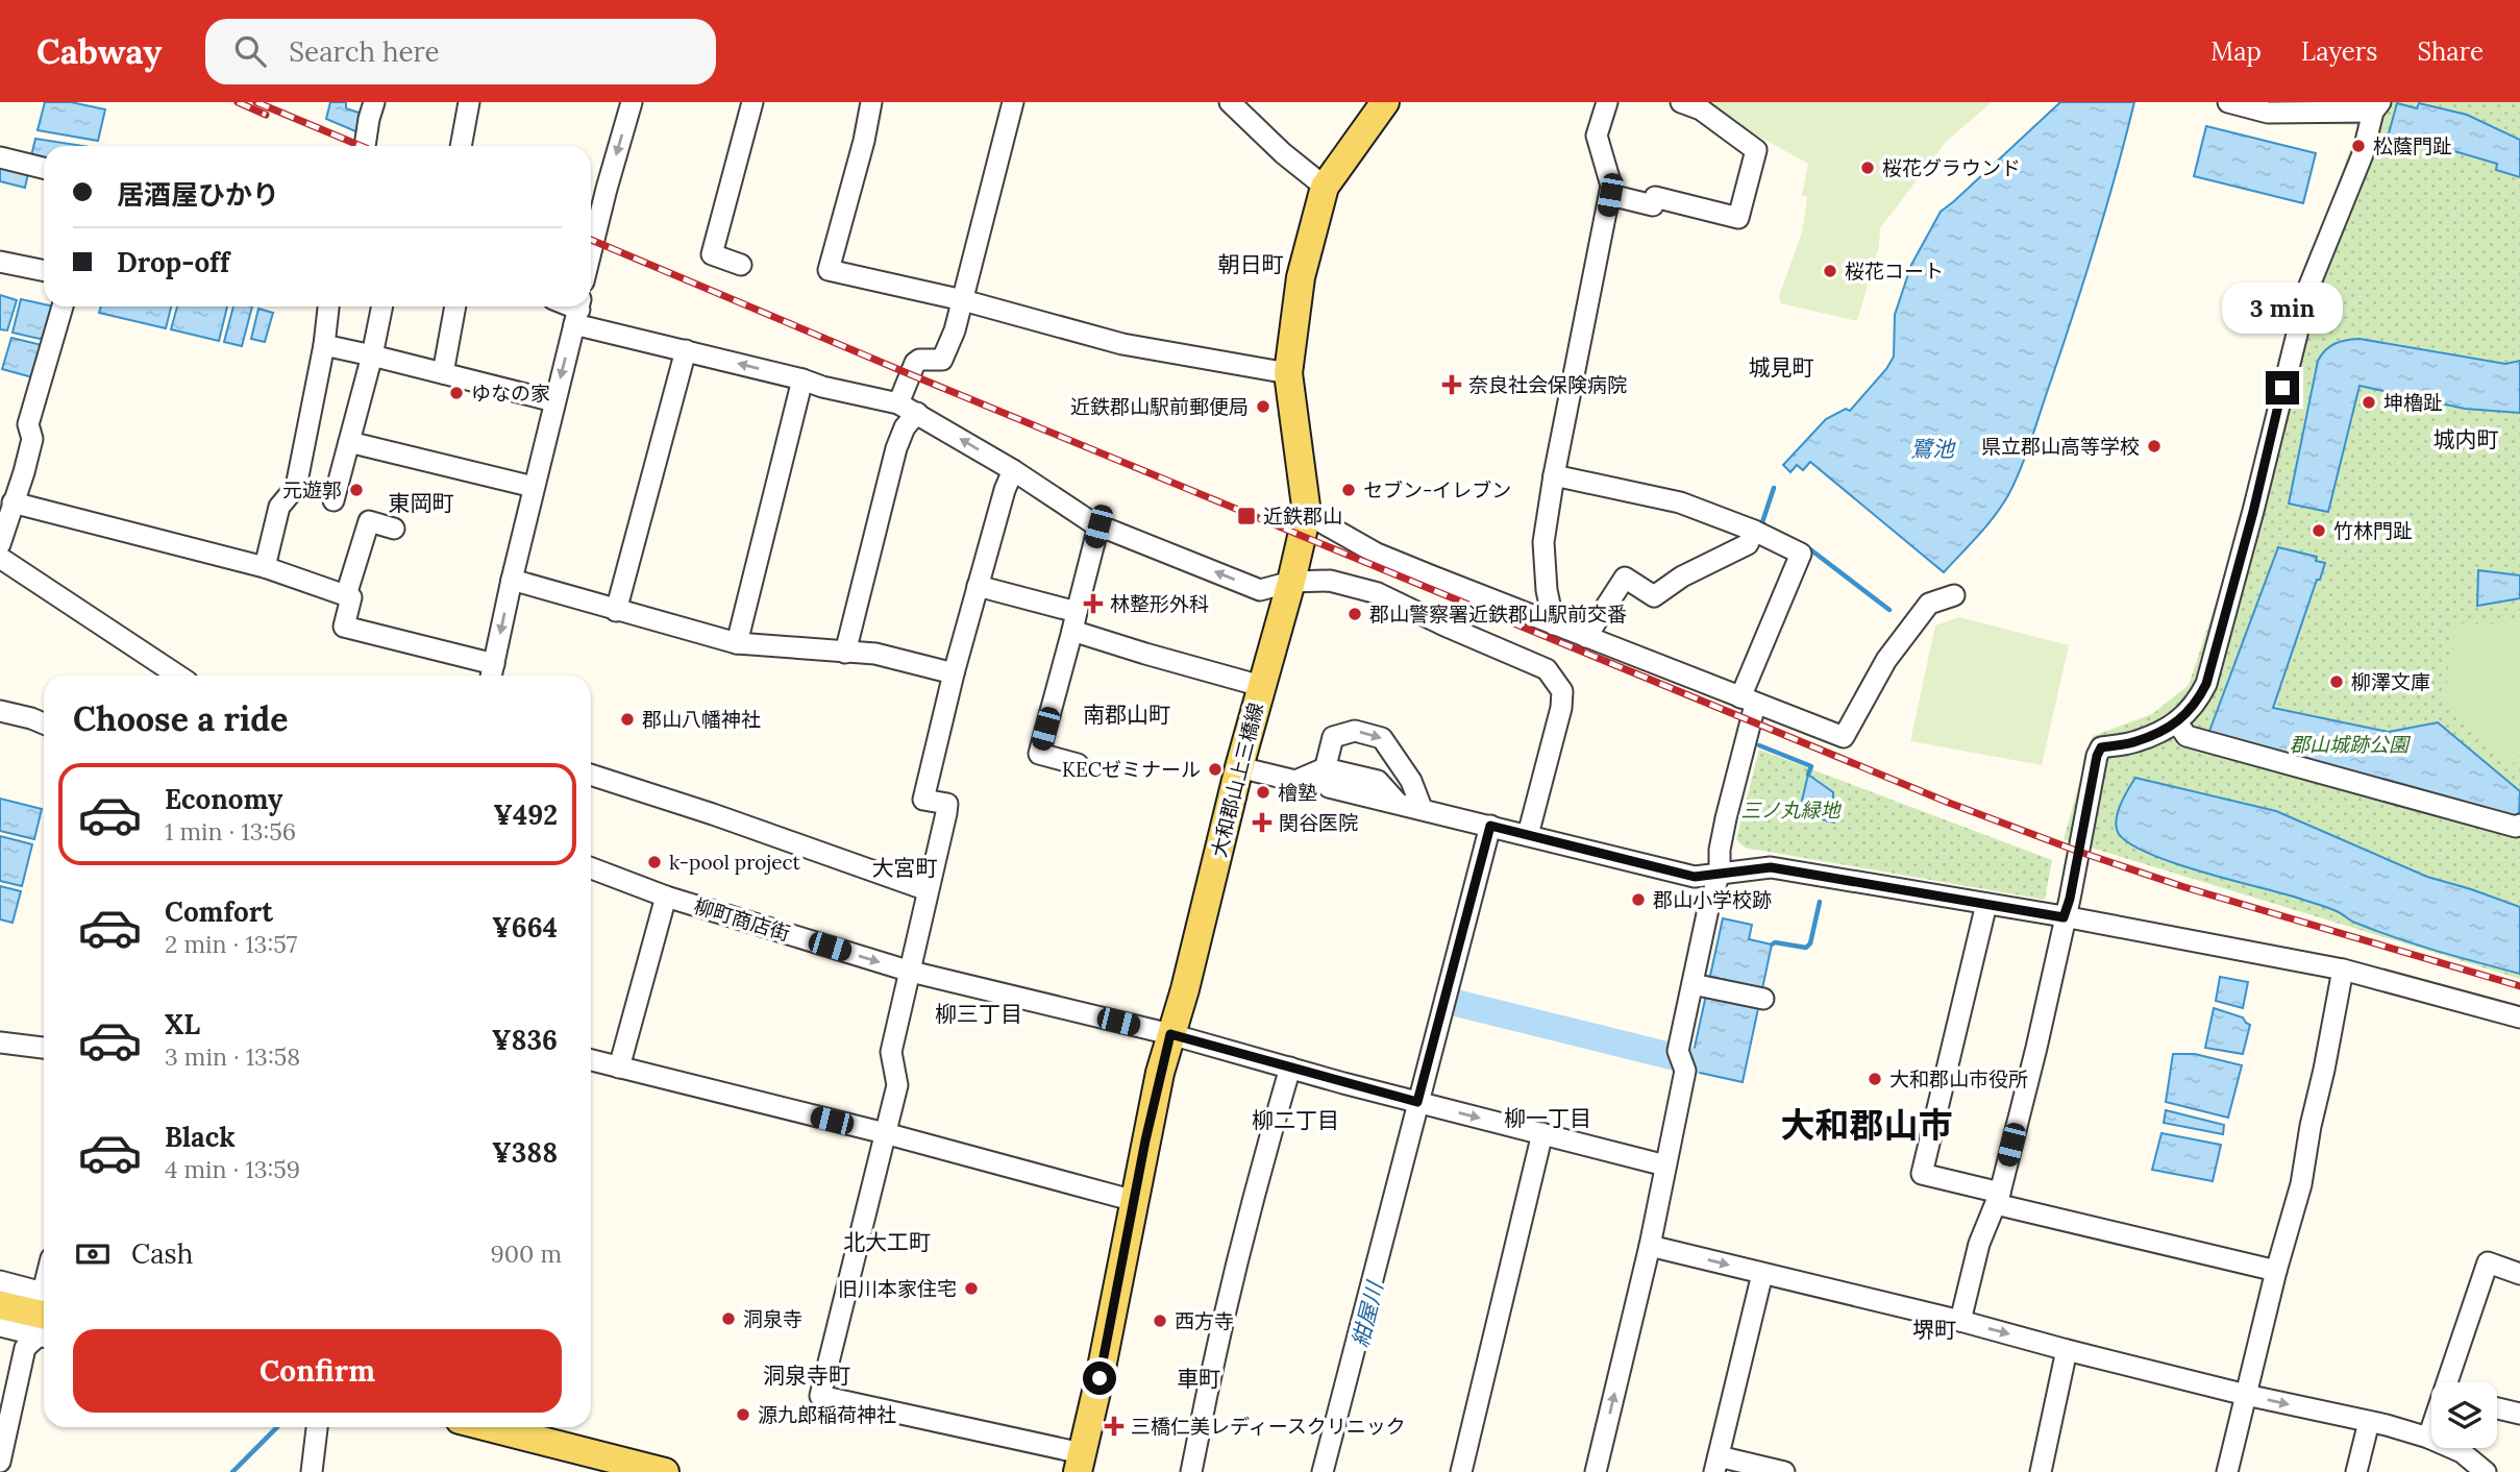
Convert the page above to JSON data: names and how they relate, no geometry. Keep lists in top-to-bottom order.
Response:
{
  "streets": {
    "main road": ["大和郡山上三橋線"],
    "street": ["柳町商店街"]
  },
  "crossings": [
    ["大和郡山上三橋線", "柳町商店街"]
  ],
  "districts": [
    "朝日町",
    "城見町",
    "城内町",
    "東岡町",
    "南郡山町",
    "大宮町",
    "柳三丁目",
    "柳一丁目",
    "柳二丁目",
    "大和郡山市",
    "北大工町",
    "堺町",
    "洞泉寺町",
    "車町"
  ],
  "water": ["鷺池", "紺屋川"],
  "parks": ["郡山城跡公園", "三ノ丸緑地"],
  "places": {
    "other": [
      "松蔭門趾",
      "桜花グラウンド",
      "桜花コート",
      "ゆなの家",
      "坤櫓趾",
      "近鉄郡山駅前郵便局",
      "県立郡山高等学校",
      "元遊郭",
      "セブン-イレブン",
      "竹林門趾",
      "郡山警察署近鉄郡山駅前交番",
      "柳澤文庫",
      "郡山八幡神社",
      "KECゼミナール",
      "檜塾",
      "k-pool project",
      "郡山小学校跡",
      "大和郡山市役所",
      "旧川本家住宅",
      "洞泉寺",
      "西方寺",
      "源九郎稲荷神社"
    ],
    "health": [
      "奈良社会保険病院",
      "林整形外科",
      "関谷医院",
      "三橋仁美レディースクリニック"
    ],
    "transit": ["近鉄郡山"]
  },
  "page": {
    "header": "Cabway",
    "search": "Search here",
    "nav": ["Map", "Layers", "Share"],
    "banner": ["居酒屋ひかり", "Drop-off"],
    "bubble": "3 min",
    "heading": "Choose a ride",
    "list": [
      {
        "name": "Economy",
        "note": "1 min · 13:56",
        "value": "¥492"
      },
      {
        "name": "Comfort",
        "note": "2 min · 13:57",
        "value": "¥664"
      },
      {
        "name": "XL",
        "note": "3 min · 13:58",
        "value": "¥836"
      },
      {
        "name": "Black",
        "note": "4 min · 13:59",
        "value": "¥388"
      }
    ],
    "pay": ["Cash", "900 m"],
    "buttons": "Confirm"
  }
}
